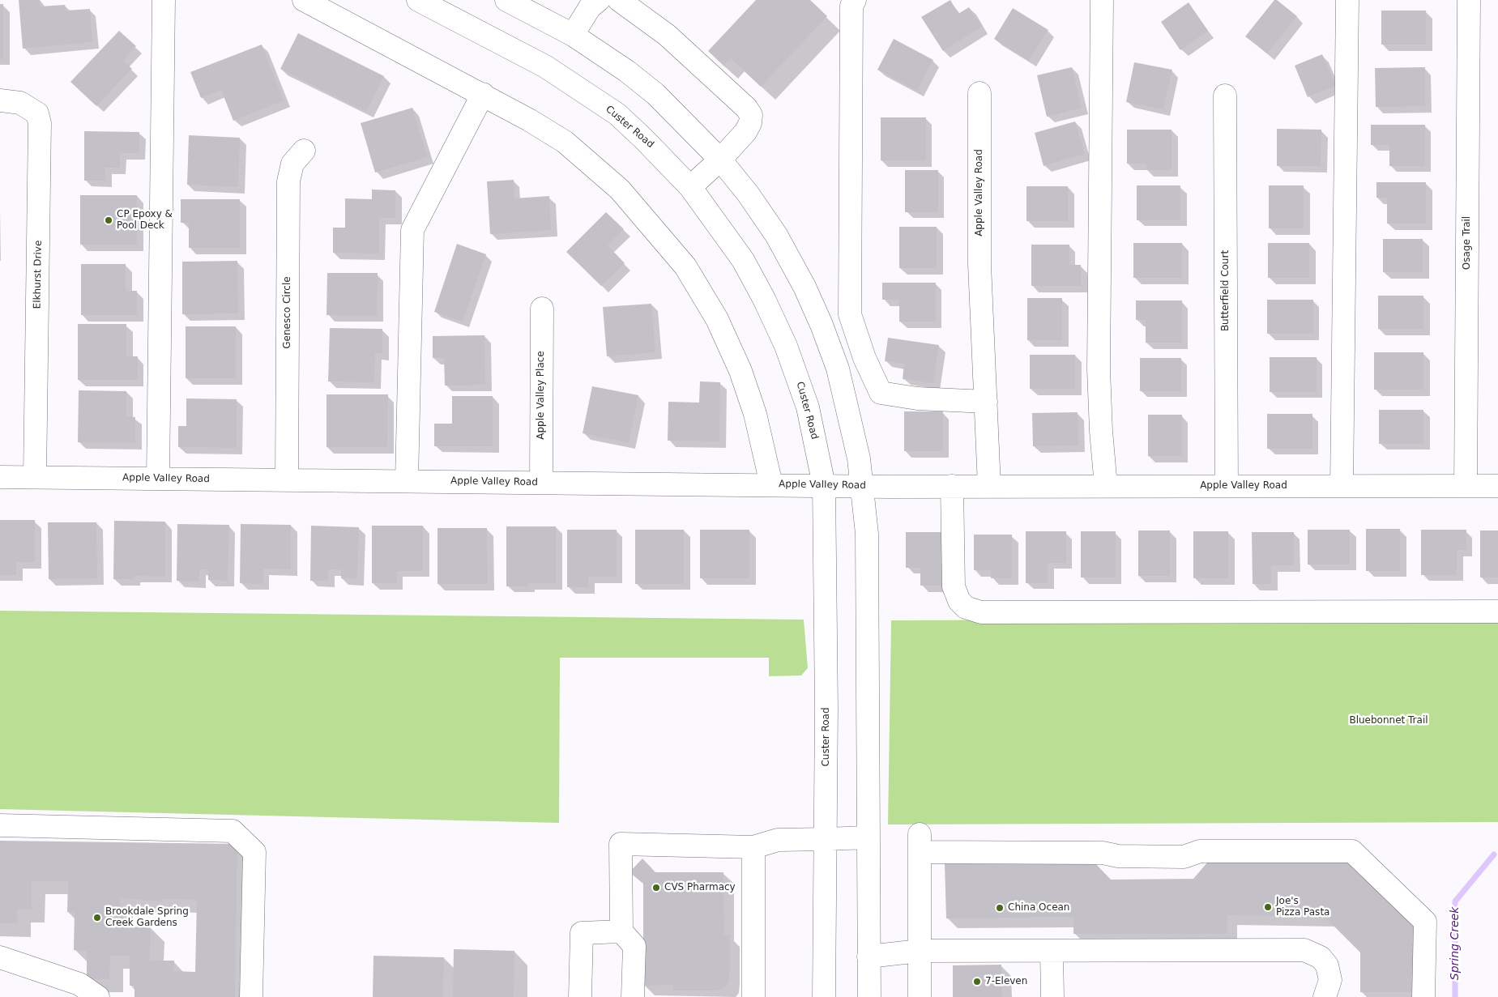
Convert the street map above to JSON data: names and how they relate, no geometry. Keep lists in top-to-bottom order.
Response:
{
  "streets": {
    "street": [
      "Custer Road",
      "Apple Valley Road",
      "Osage Trail",
      "Elkhurst Drive",
      "Butterfield Court",
      "Genesco Circle",
      "Apple Valley Place"
    ]
  },
  "crossings": [
    ["Custer Road", "Apple Valley Road"],
    ["Apple Valley Road", "Osage Trail"],
    ["Apple Valley Road", "Elkhurst Drive"],
    ["Apple Valley Road", "Butterfield Court"],
    ["Apple Valley Road", "Genesco Circle"],
    ["Apple Valley Road", "Apple Valley Place"]
  ],
  "water": ["Spring Creek"],
  "parks": ["Bluebonnet Trail"],
  "places": [
    "CP Epoxy & Pool Deck",
    "CVS Pharmacy",
    "Joe's Pizza Pasta",
    "China Ocean",
    "Brookdale Spring Creek Gardens",
    "7-Eleven"
  ]
}
